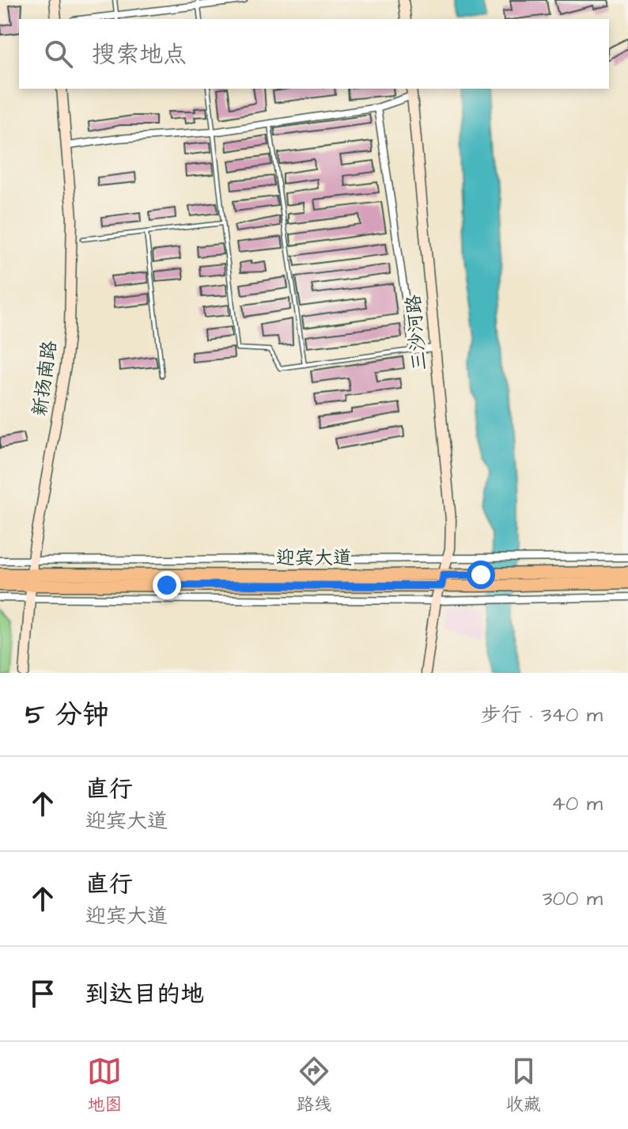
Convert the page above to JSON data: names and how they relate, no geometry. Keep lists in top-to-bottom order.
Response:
{
  "streets": {
    "main road": ["迎宾大道"],
    "street": ["三沙河路", "新扬南路"]
  },
  "crossings": [
    ["三沙河路", "迎宾大道"],
    ["新扬南路", "迎宾大道"]
  ],
  "page": {
    "search": "搜索地点",
    "heading": ["5 分钟", "步行 · 340 m"],
    "list": [
      ["直行", "迎宾大道", "40 m"],
      ["直行", "迎宾大道", "300 m"],
      "到达目的地"
    ],
    "nav": ["地图", "路线", "收藏"]
  }
}
